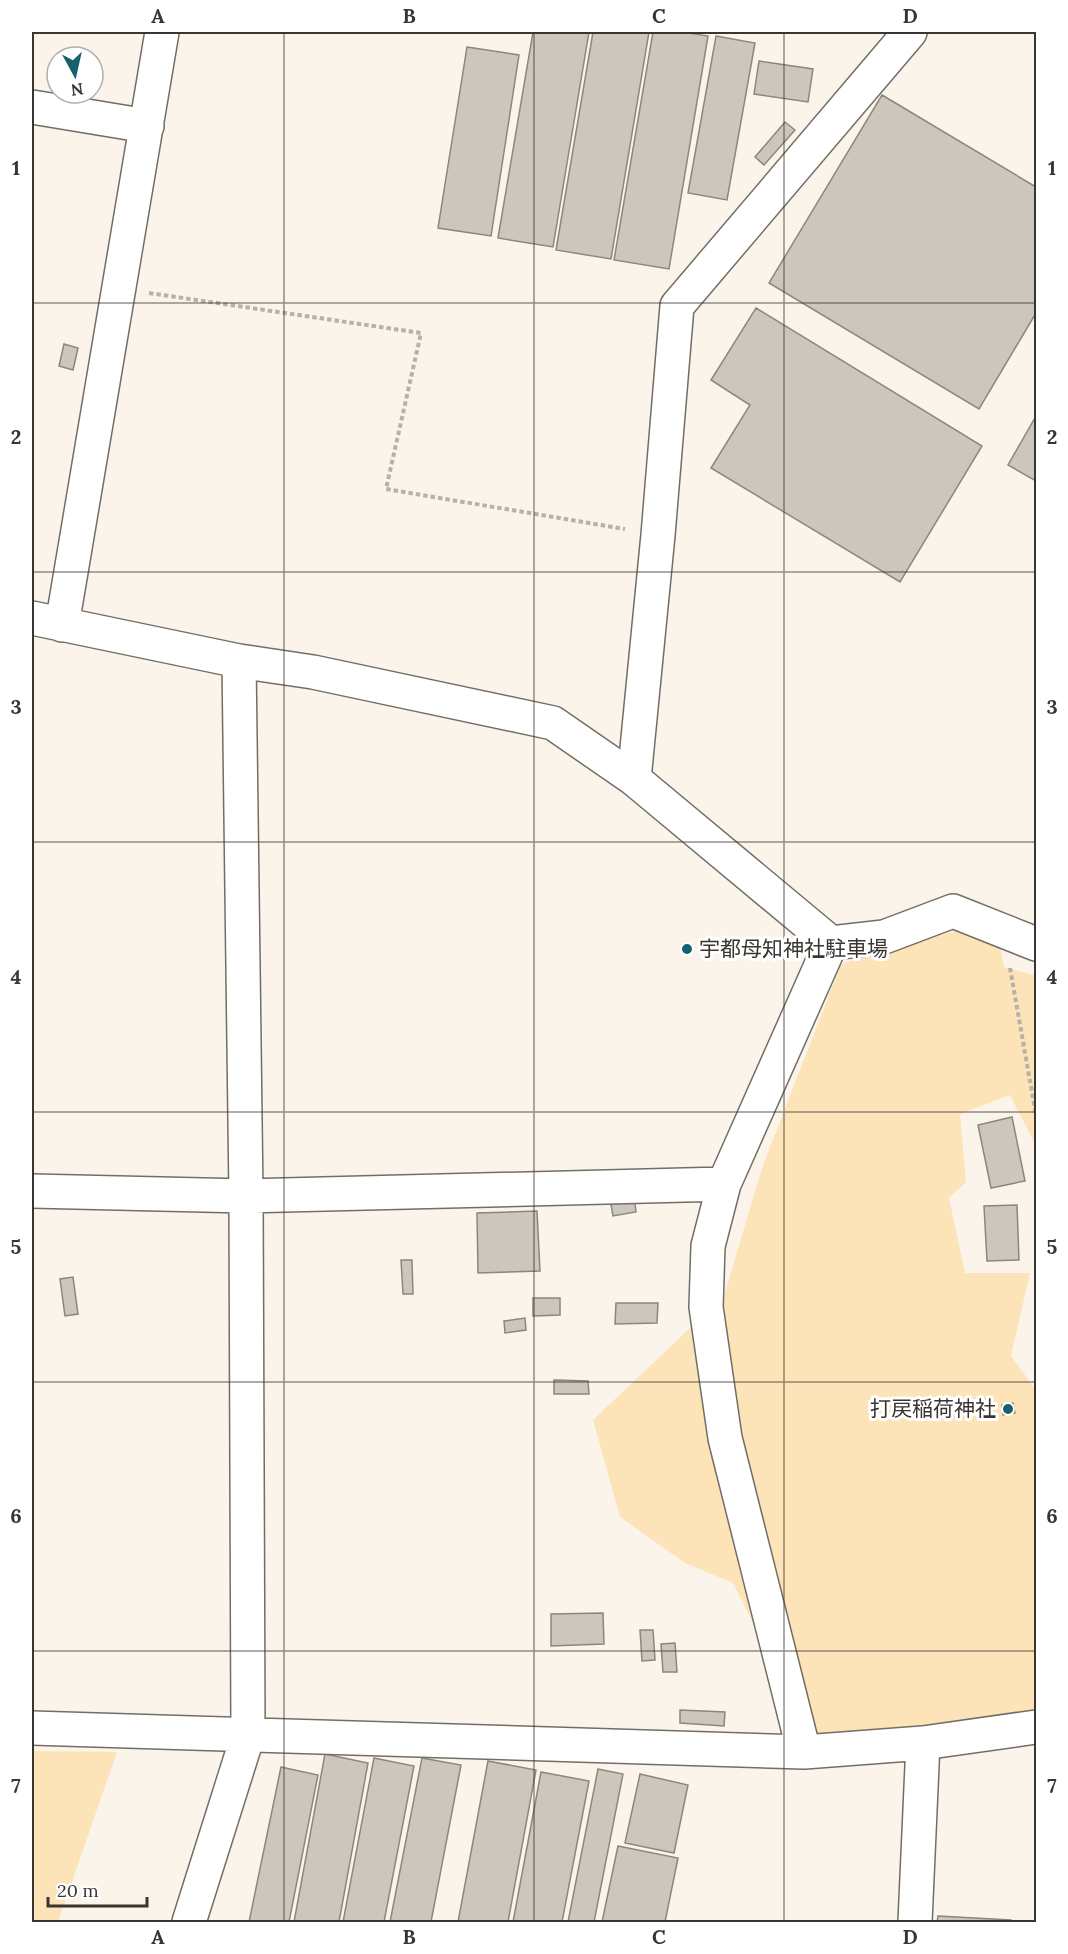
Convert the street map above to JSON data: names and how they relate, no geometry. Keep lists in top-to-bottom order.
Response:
{
  "places": ["宇都母知神社駐車場", "打戻稲荷神社"],
  "scale_bar": "20 m",
  "north": "bottom",
  "grid": {
    "columns": [
      "A",
      "B",
      "C",
      "D"
    ],
    "rows": [
      "1",
      "2",
      "3",
      "4",
      "5",
      "6",
      "7"
    ]
  }
}
